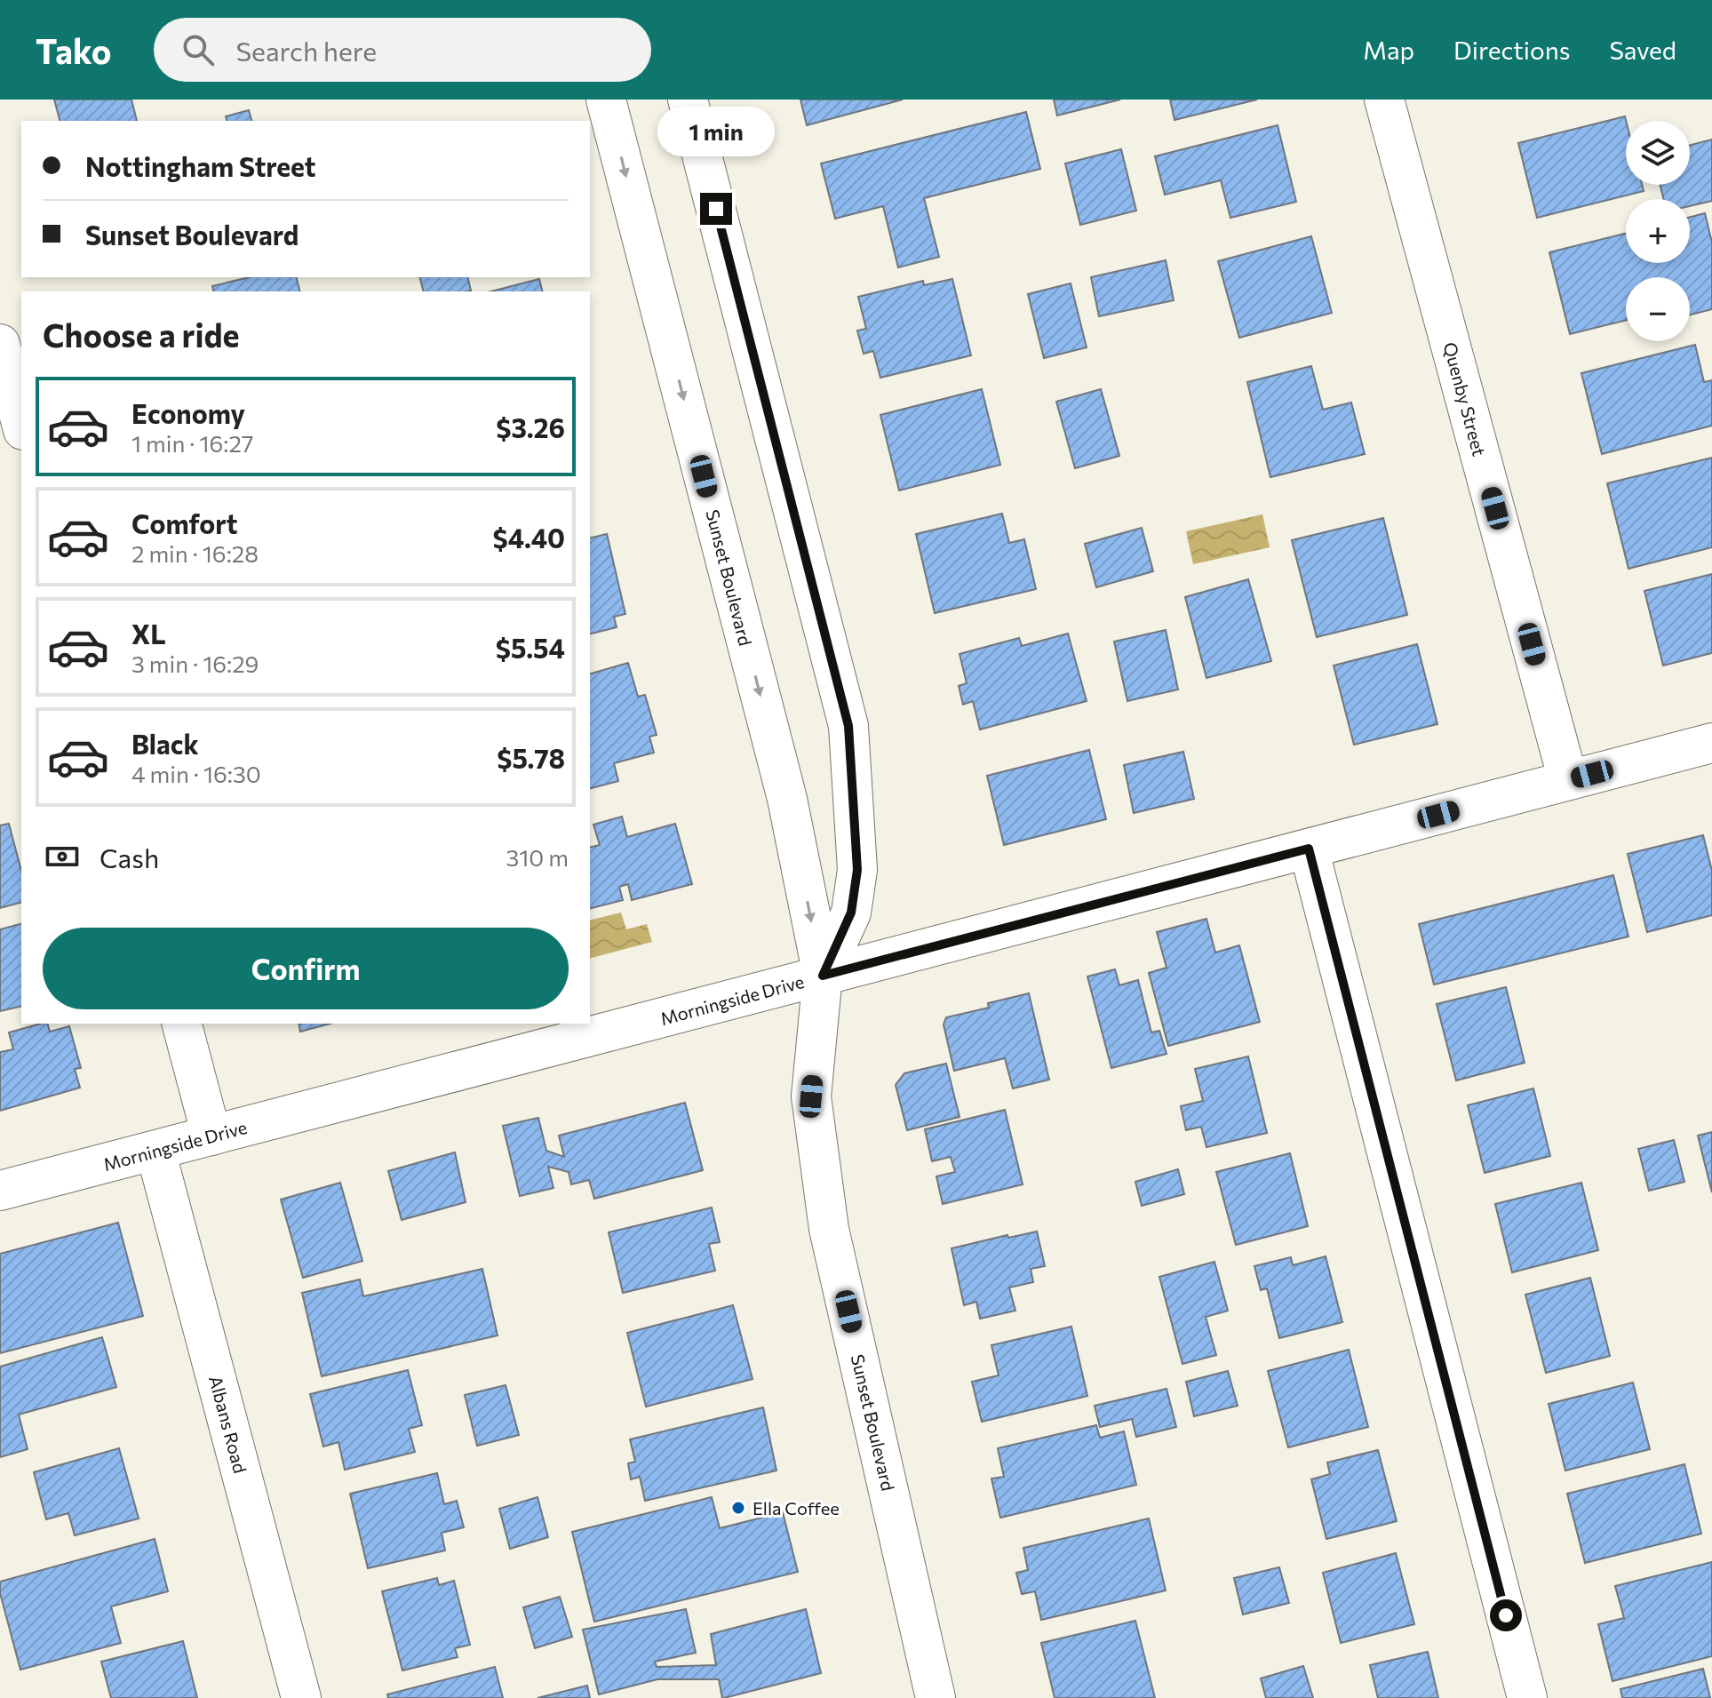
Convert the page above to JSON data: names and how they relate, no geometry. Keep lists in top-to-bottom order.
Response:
{
  "streets": {
    "street": [
      "Quenby Street",
      "Sunset Boulevard",
      "Morningside Drive",
      "Albans Road"
    ]
  },
  "crossings": [
    ["Quenby Street", "Morningside Drive"],
    ["Sunset Boulevard", "Morningside Drive"],
    ["Morningside Drive", "Albans Road"]
  ],
  "places": ["Ella Coffee"],
  "page": {
    "header": "Tako",
    "search": "Search here",
    "nav": ["Map", "Directions", "Saved"],
    "bubble": "1 min",
    "map_buttons": ["+", "−"],
    "banner": ["Nottingham Street", "Sunset Boulevard"],
    "heading": "Choose a ride",
    "list": [
      {
        "name": "Economy",
        "note": "1 min · 16:27",
        "value": "$3.26"
      },
      {
        "name": "Comfort",
        "note": "2 min · 16:28",
        "value": "$4.40"
      },
      {
        "name": "XL",
        "note": "3 min · 16:29",
        "value": "$5.54"
      },
      {
        "name": "Black",
        "note": "4 min · 16:30",
        "value": "$5.78"
      }
    ],
    "pay": ["Cash", "310 m"],
    "buttons": "Confirm"
  }
}
